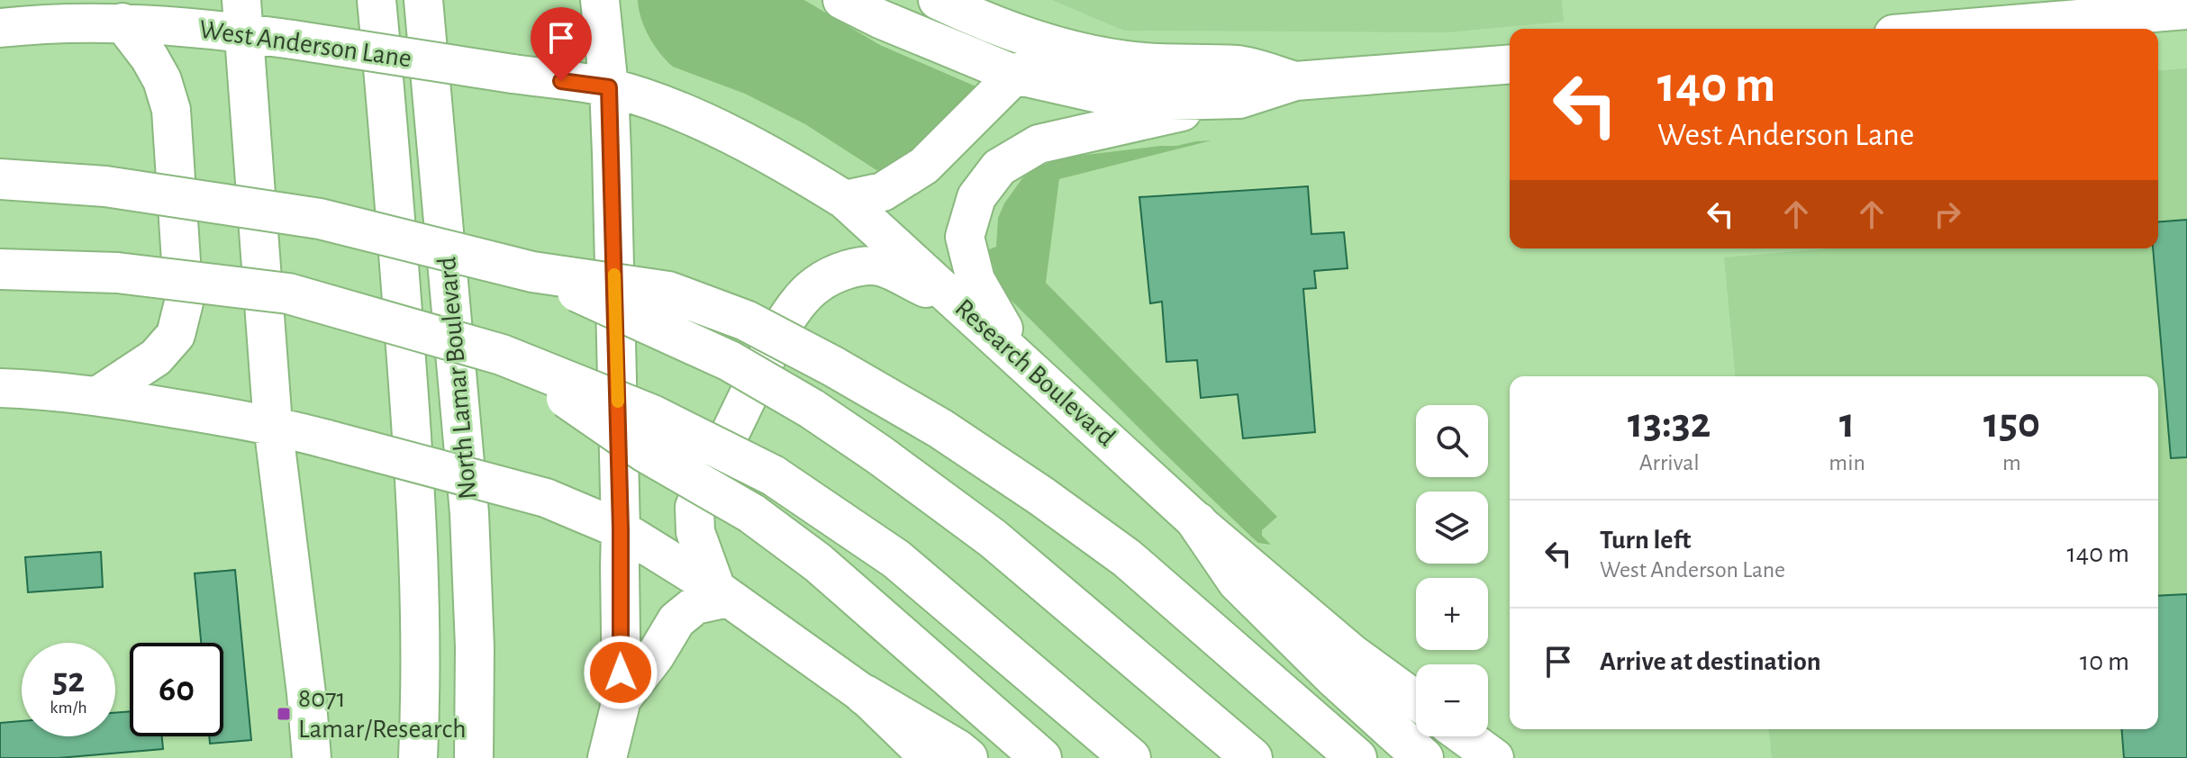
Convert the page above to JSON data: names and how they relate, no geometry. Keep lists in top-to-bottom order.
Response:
{
  "streets": {
    "main road": ["West Anderson Lane", "Research Boulevard", "North Lamar Boulevard"]
  },
  "crossings": [
    ["West Anderson Lane", "Research Boulevard"]
  ],
  "places": {
    "transit": ["8071 Lamar/Research"]
  },
  "page": {
    "turn": ["140 m", "West Anderson Lane"],
    "eta": [
      "13:32",
      "Arrival",
      "1",
      "min",
      "150",
      "m"
    ],
    "map_buttons": ["+", "−"],
    "list": [
      {
        "name": "Turn left",
        "note": "West Anderson Lane",
        "value": "140 m"
      },
      {
        "name": "Arrive at destination",
        "value": "10 m"
      }
    ],
    "speed": "52 km/h",
    "limit": "60"
  }
}
